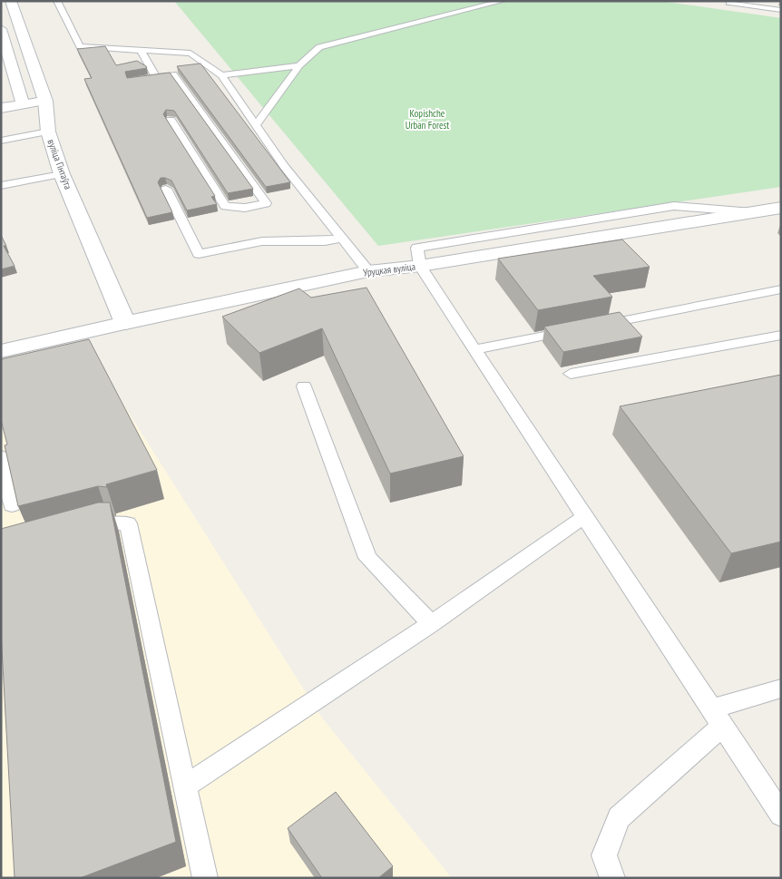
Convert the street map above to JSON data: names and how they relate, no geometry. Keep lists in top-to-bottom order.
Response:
{
  "streets": {
    "street": ["вуліца Гінтаўта", "Уруцкая вуліца"]
  },
  "crossings": [
    ["вуліца Гінтаўта", "Уруцкая вуліца"]
  ],
  "parks": ["Kopishche Urban Forest"]
}
